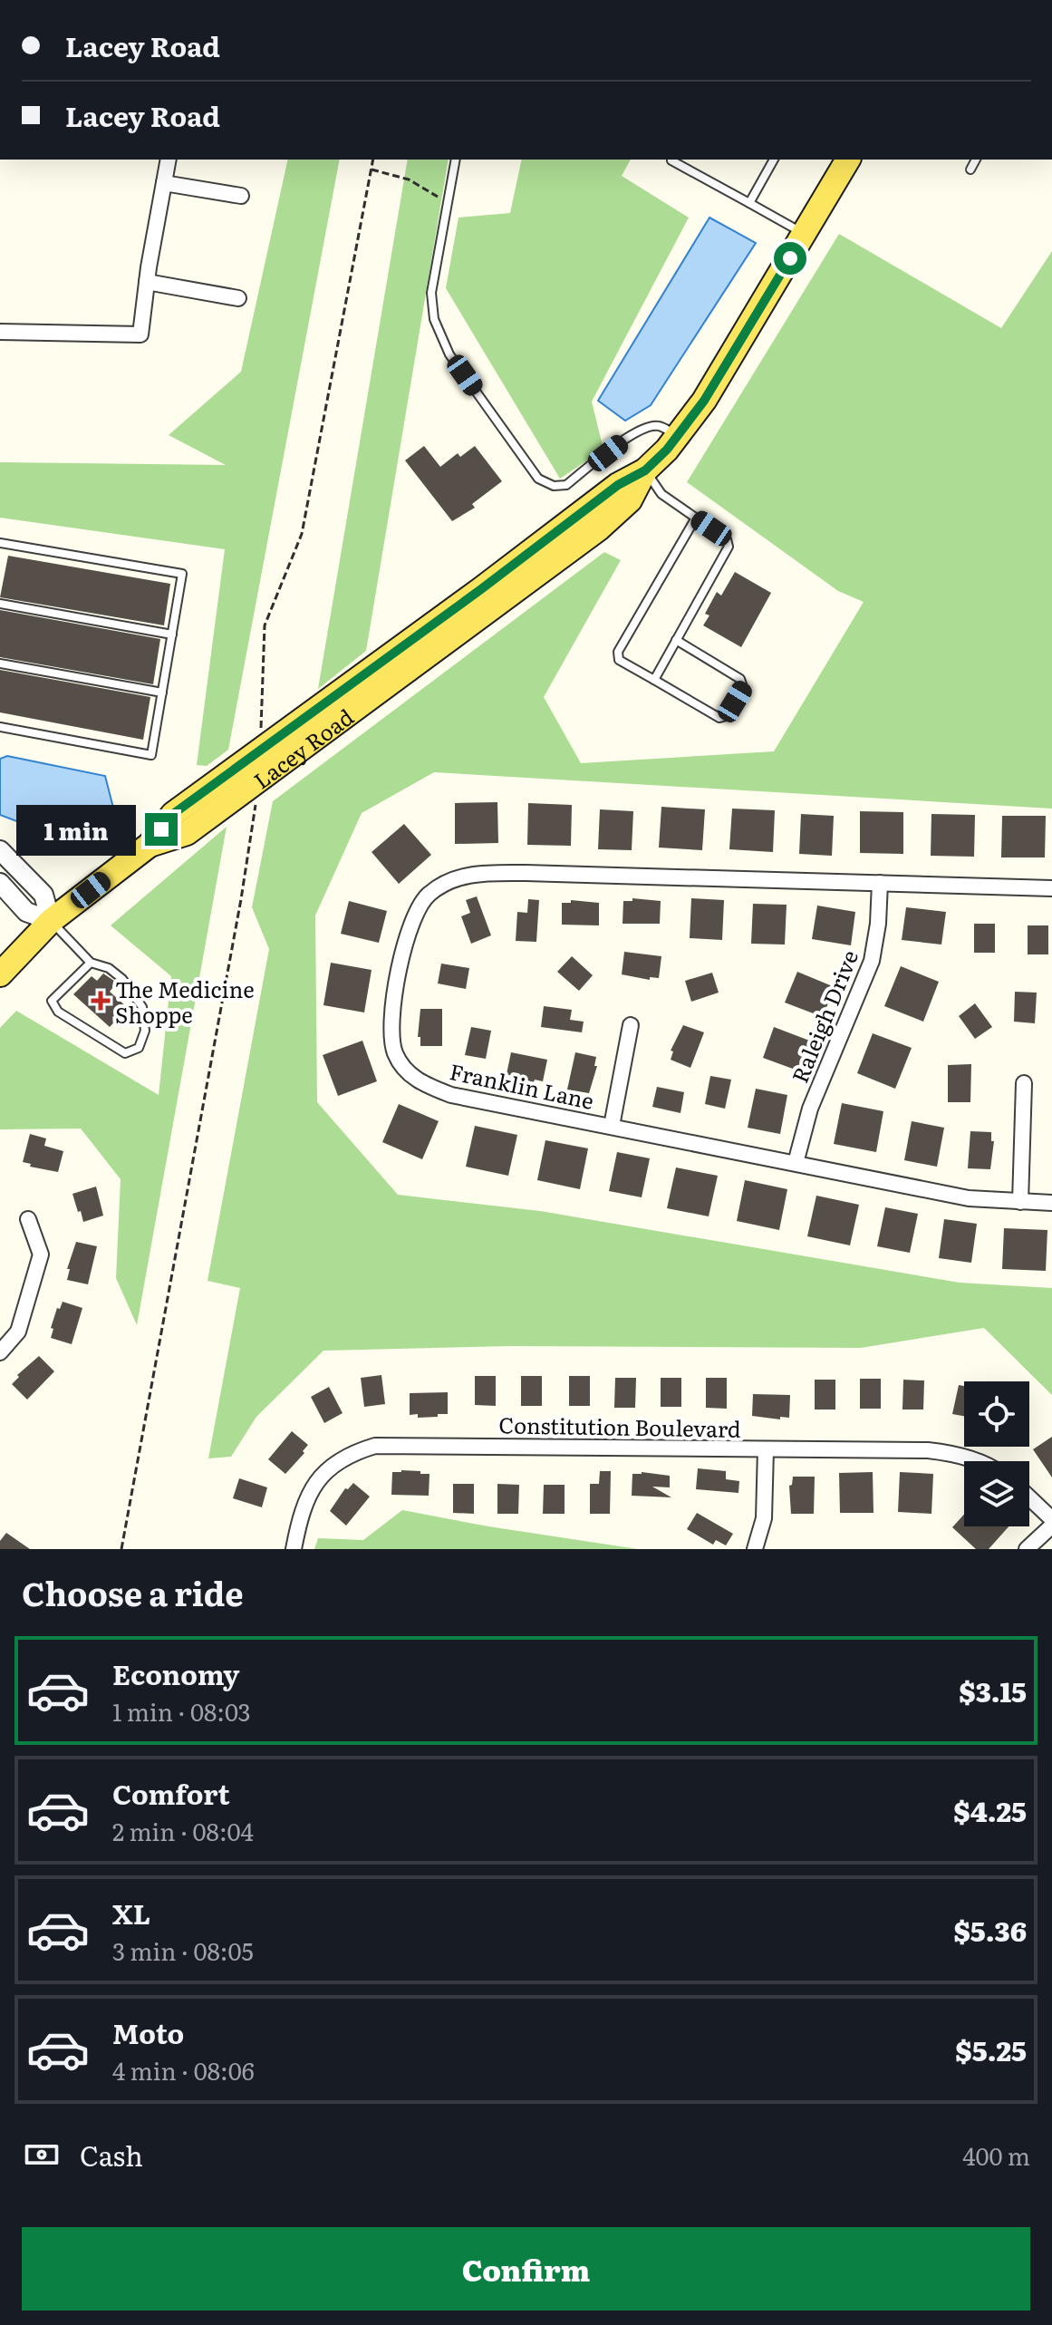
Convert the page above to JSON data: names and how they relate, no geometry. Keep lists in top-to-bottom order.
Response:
{
  "streets": {
    "main road": ["Lacey Road"],
    "street": ["Raleigh Drive", "Franklin Lane", "Constitution Boulevard"]
  },
  "crossings": [
    ["Raleigh Drive", "Franklin Lane"]
  ],
  "places": {
    "health": ["The Medicine Shoppe"]
  },
  "page": {
    "banner": ["Lacey Road", "Lacey Road"],
    "bubble": "1 min",
    "heading": "Choose a ride",
    "list": [
      {
        "name": "Economy",
        "note": "1 min · 08:03",
        "value": "$3.15"
      },
      {
        "name": "Comfort",
        "note": "2 min · 08:04",
        "value": "$4.25"
      },
      {
        "name": "XL",
        "note": "3 min · 08:05",
        "value": "$5.36"
      },
      {
        "name": "Moto",
        "note": "4 min · 08:06",
        "value": "$5.25"
      }
    ],
    "pay": ["Cash", "400 m"],
    "buttons": "Confirm"
  }
}
